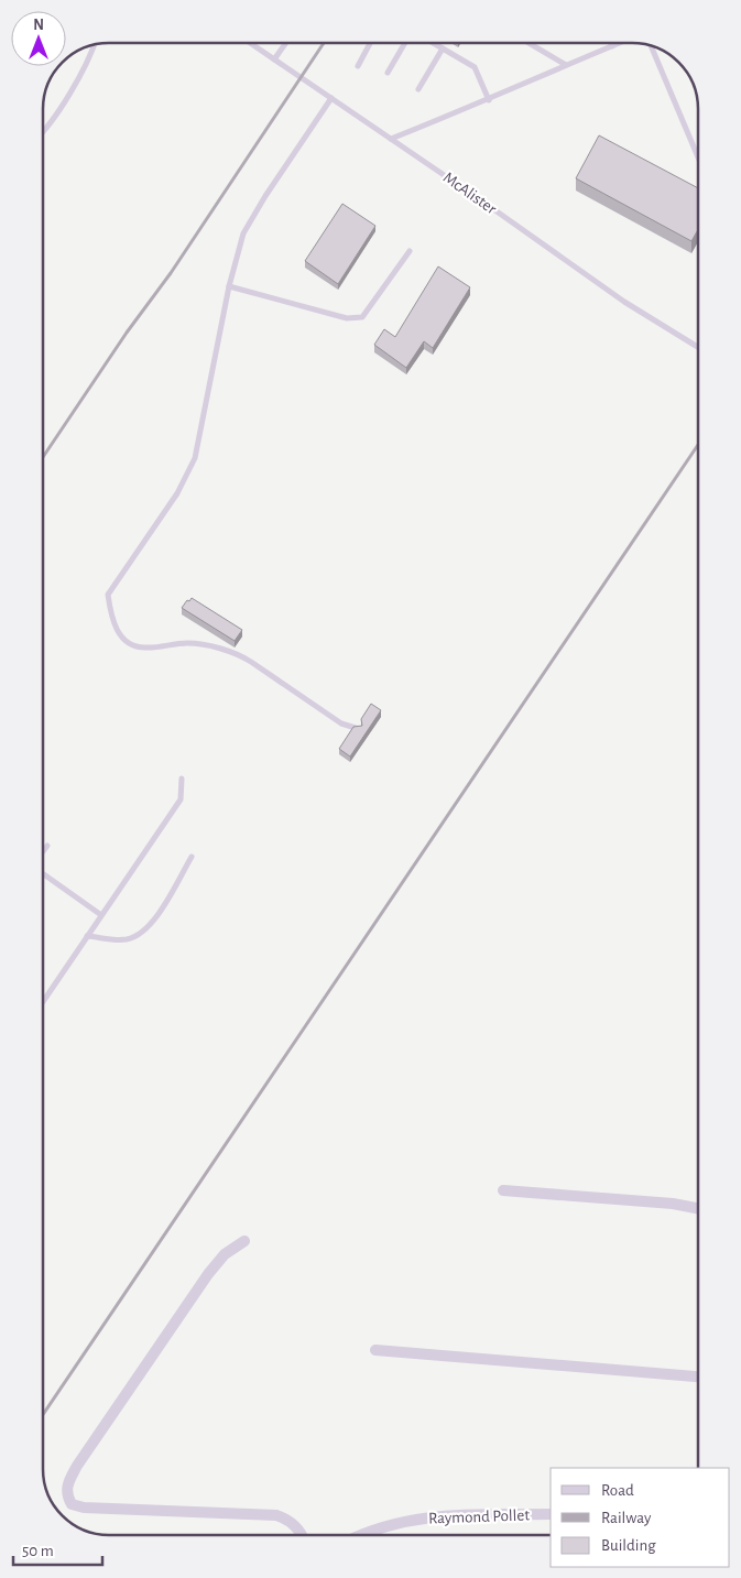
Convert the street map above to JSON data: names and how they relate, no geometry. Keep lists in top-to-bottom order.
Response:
{
  "streets": {
    "street": ["Raymond Pollet"],
    "lane": ["McAlister"]
  },
  "legend": ["Road", "Railway", "Building"],
  "scale_bar": "50 m",
  "north": "top"
}
